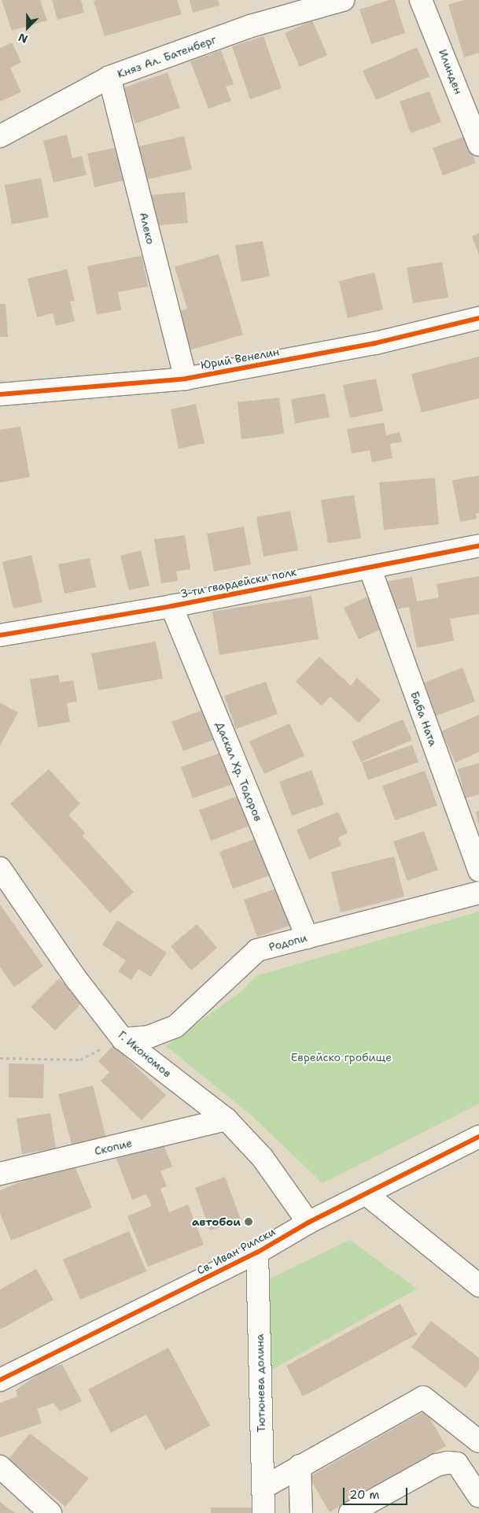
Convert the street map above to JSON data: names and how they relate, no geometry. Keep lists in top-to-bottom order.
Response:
{
  "streets": {
    "street": [
      "Княз Ал. Батенберг",
      "Илинден",
      "Алеко",
      "Юрий Венелин",
      "3-ти гвардейски полк",
      "Баба Ната",
      "Даскал Хр. Тодоров",
      "Родопи",
      "Г. Икономов",
      "Скопие",
      "Св. Иван Рилски",
      "Тютюнева долина"
    ]
  },
  "crossings": [
    ["Княз Ал. Батенберг", "Алеко"],
    ["Алеко", "Юрий Венелин"],
    ["3-ти гвардейски полк", "Баба Ната"],
    ["3-ти гвардейски полк", "Даскал Хр. Тодоров"],
    ["Даскал Хр. Тодоров", "Родопи"],
    ["Родопи", "Г. Икономов"],
    ["Г. Икономов", "Скопие"],
    ["Г. Икономов", "Св. Иван Рилски"],
    ["Св. Иван Рилски", "Тютюнева долина"]
  ],
  "parks": ["Еврейско гробище"],
  "places": ["автобои"],
  "scale_bar": "20 m",
  "north": "bottom left"
}
